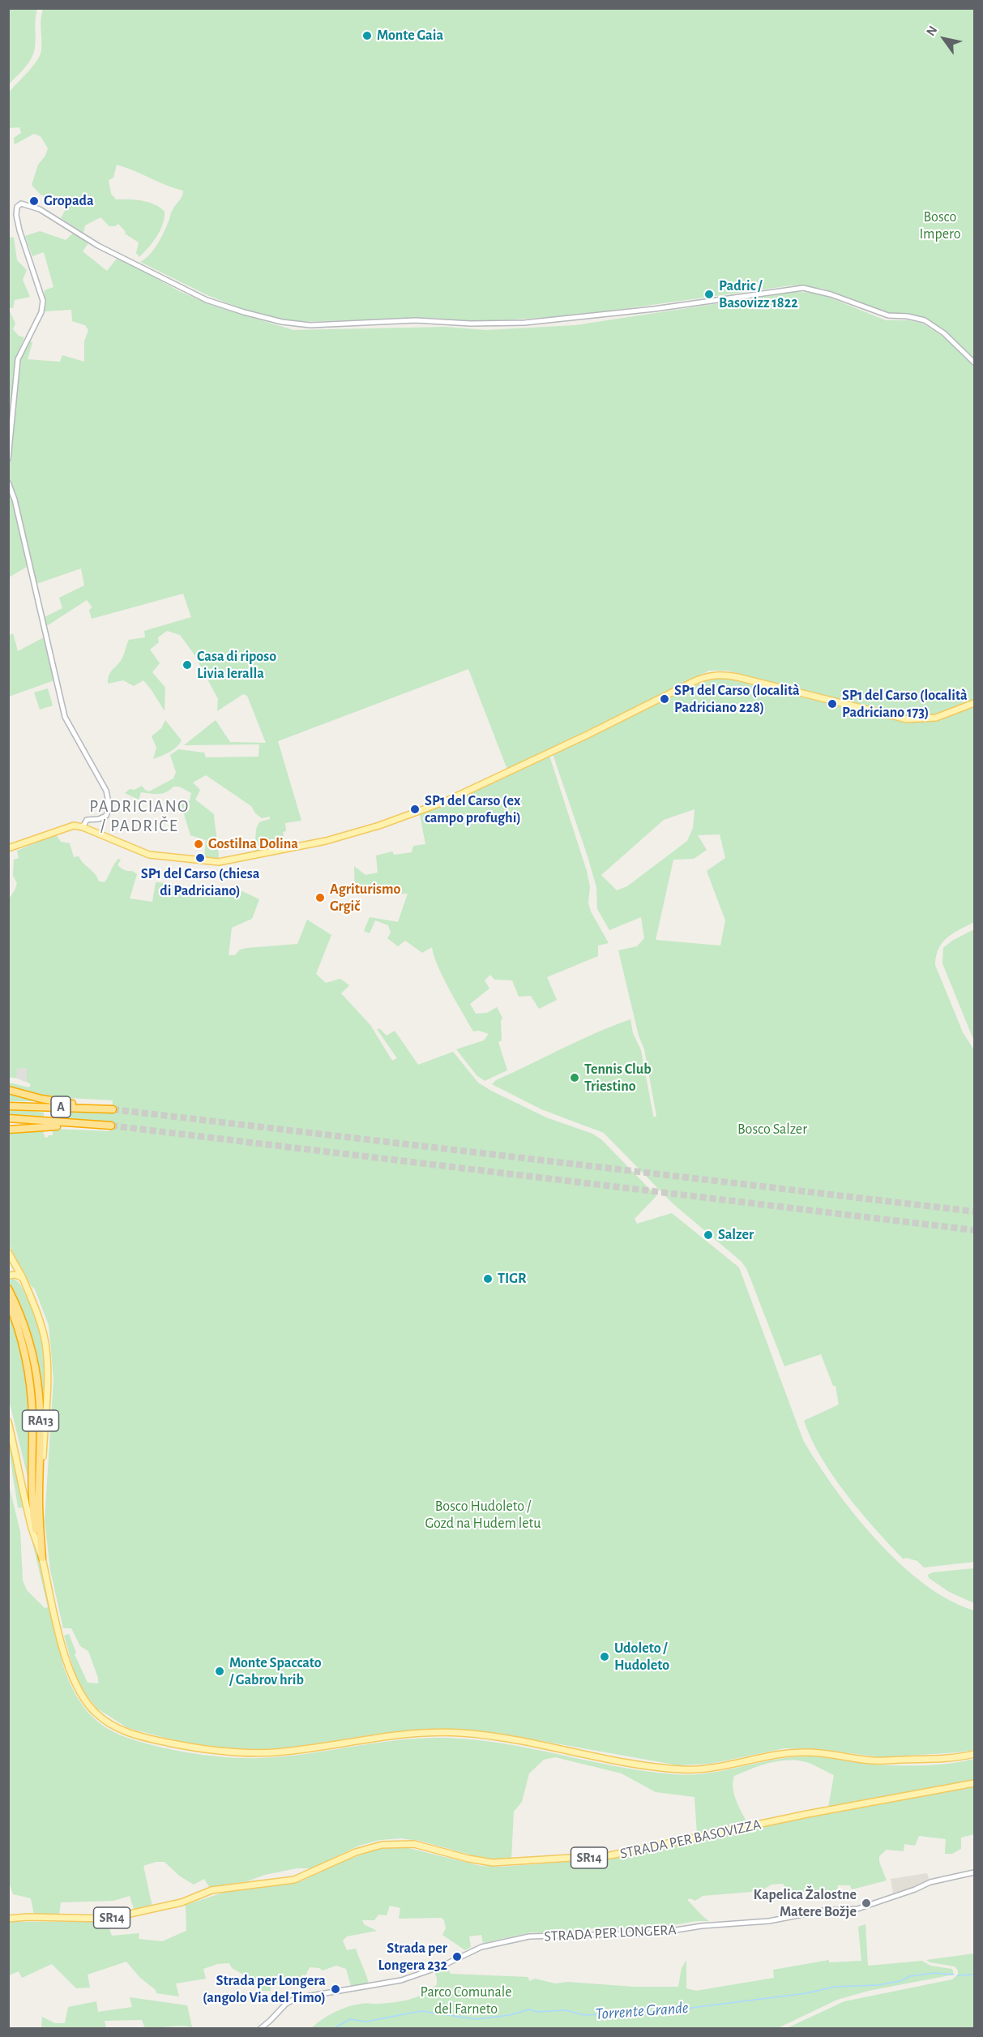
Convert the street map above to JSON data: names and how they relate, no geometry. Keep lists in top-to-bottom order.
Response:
{
  "streets": {
    "highway": ["A", "RA13"],
    "main road": ["STRADA PER BASOVIZZA", "SR14"],
    "street": ["STRADA PER LONGERA"]
  },
  "districts": ["PADRICIANO / PADRIČE"],
  "water": ["Torrente Grande"],
  "parks": [
    "Bosco Impero",
    "Bosco Salzer",
    "Bosco Hudoleto / Gozd na Hudem letu",
    "Parco Comunale del Farneto"
  ],
  "places": [
    "Monte Gaia",
    "Gropada",
    "Padric / Basovizz 1822",
    "Casa di riposo Livia Ieralla",
    "SP1 del Carso (località Padriciano 228)",
    "SP1 del Carso (località Padriciano 173)",
    "SP1 del Carso (ex campo profughi)",
    "Gostilna Dolina",
    "SP1 del Carso (chiesa di Padriciano)",
    "Agriturismo Grgič",
    "Tennis Club Triestino",
    "Salzer",
    "TIGR",
    "Udoleto / Hudoleto",
    "Monte Spaccato / Gabrov hrib",
    "Kapelica Žalostne Matere Božje",
    "Strada per Longera 232",
    "Strada per Longera (angolo Via del Timo)"
  ],
  "north": "top left"
}
